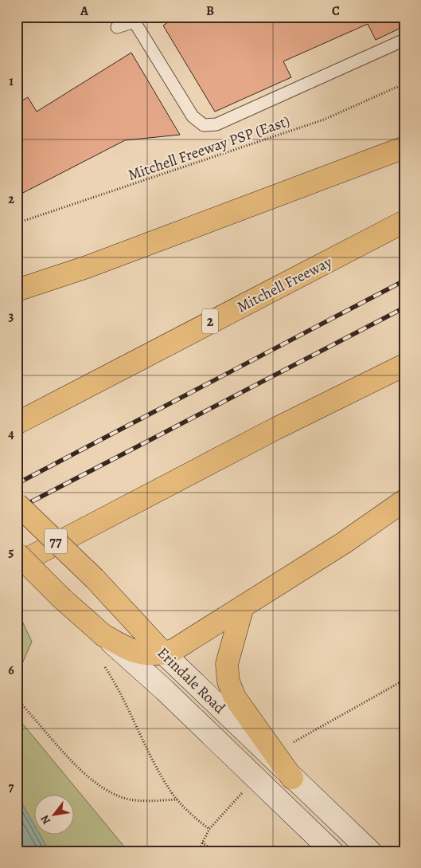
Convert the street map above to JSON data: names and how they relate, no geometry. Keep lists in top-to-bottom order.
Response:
{
  "streets": {
    "main road": [
      "Mitchell Freeway",
      "2",
      "77",
      "Erindale Road"
    ],
    "path": ["Mitchell Freeway PSP (East)"]
  },
  "north": "bottom left",
  "grid": {
    "columns": ["A", "B", "C"],
    "rows": [
      "1",
      "2",
      "3",
      "4",
      "5",
      "6",
      "7"
    ]
  }
}
